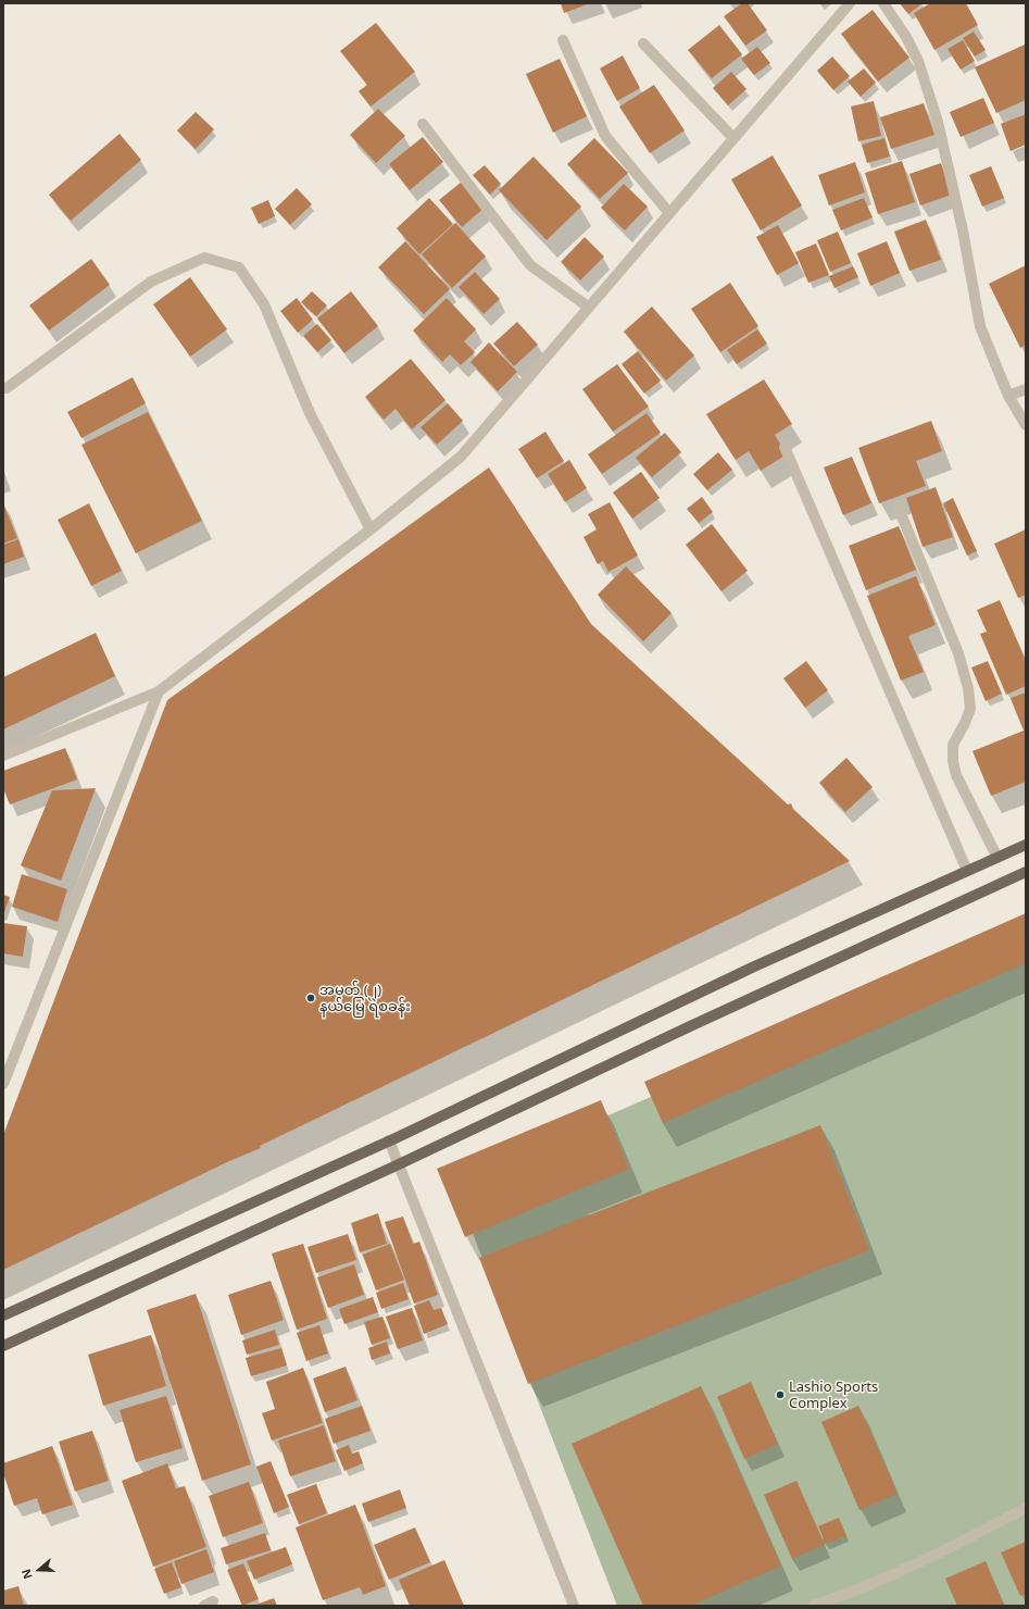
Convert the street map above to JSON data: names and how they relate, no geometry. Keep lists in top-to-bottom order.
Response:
{
  "places": ["အမှတ် (၂) နယ်မြေ ရဲစခန်း", "Lashio Sports Complex"],
  "north": "left"
}
